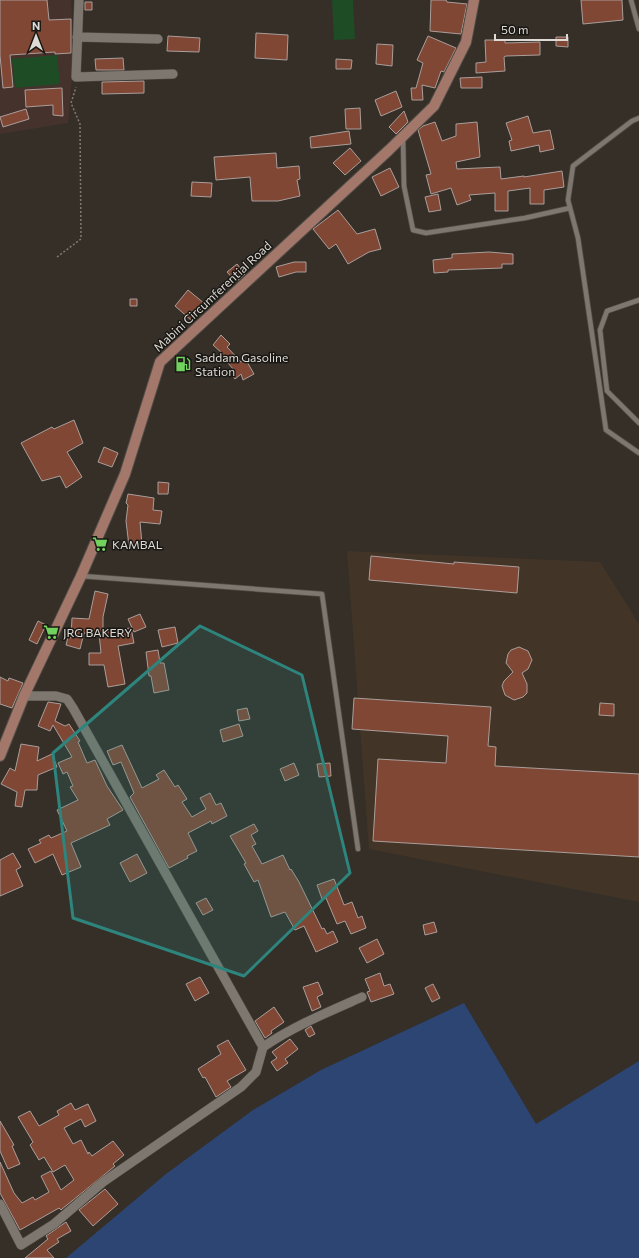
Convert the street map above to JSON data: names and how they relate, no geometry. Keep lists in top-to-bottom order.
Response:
{
  "streets": {
    "main road": ["Mabini Circumferential Road"]
  },
  "places": {
    "fuel station": ["Saddam Gasoline Station"],
    "supermarket": ["KAMBAL", "JRG BAKERY"]
  },
  "scale_bar": "50 m",
  "north": "top"
}
